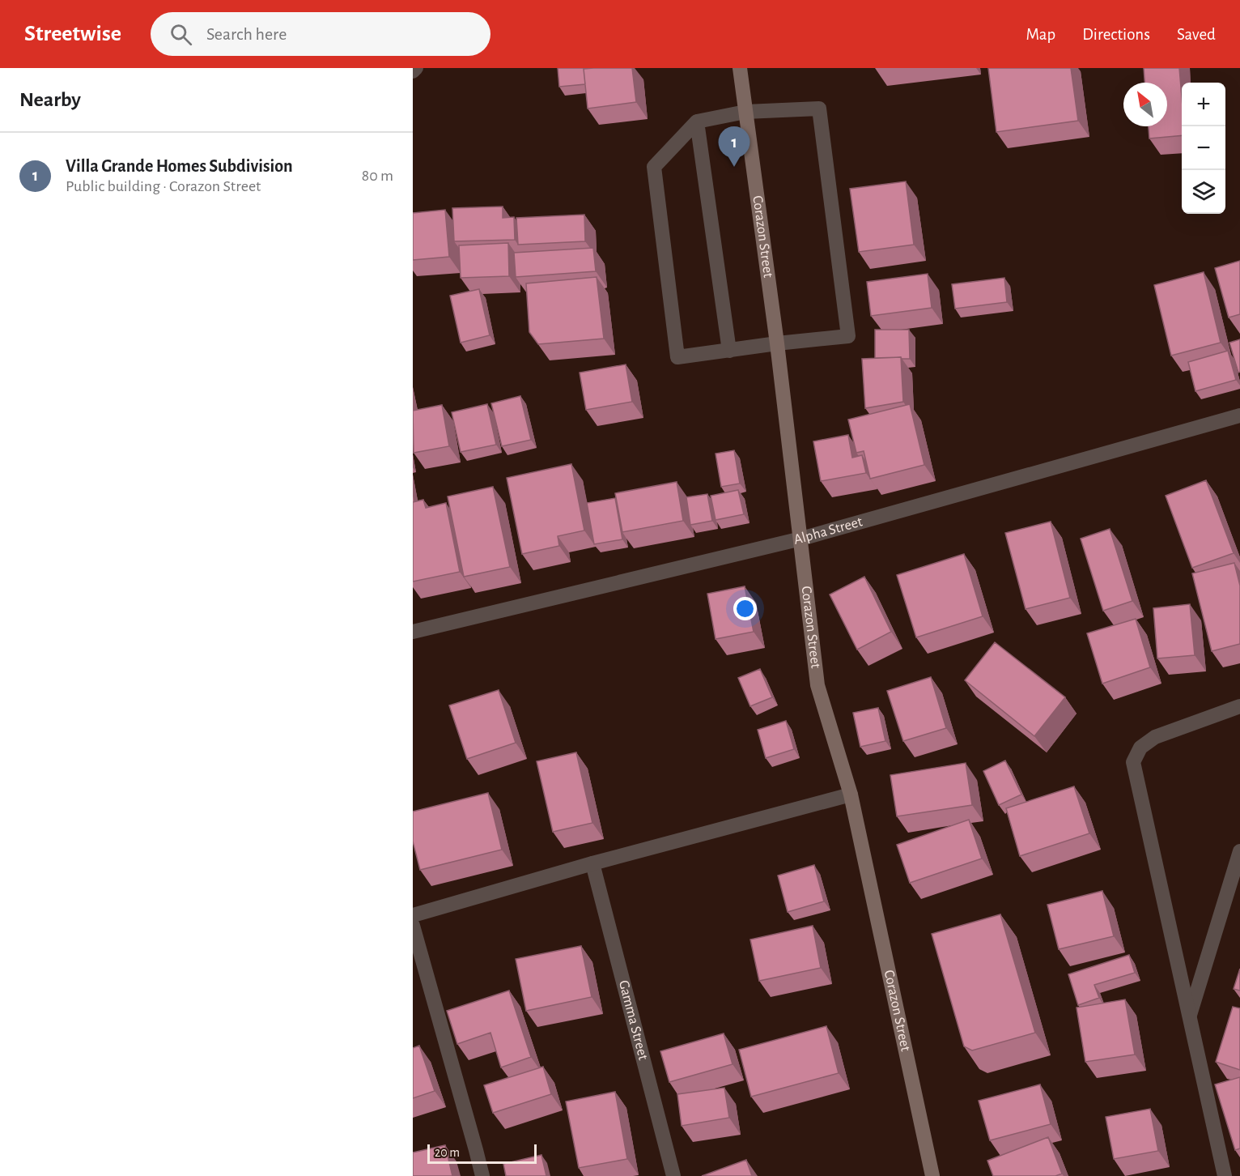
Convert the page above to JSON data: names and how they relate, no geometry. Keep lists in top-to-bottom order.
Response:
{
  "streets": {
    "street": ["Corazon Street", "Alpha Street", "Gamma Street"]
  },
  "crossings": [
    ["Corazon Street", "Alpha Street"]
  ],
  "scale_bar": "20 m",
  "north": "top left",
  "page": {
    "header": "Streetwise",
    "search": "Search here",
    "nav": ["Map", "Directions", "Saved"],
    "heading": "Nearby",
    "map_buttons": ["+", "−"],
    "pins": "1",
    "list": [
      {
        "mark": "1",
        "name": "Villa Grande Homes Subdivision",
        "note": "Public building · Corazon Street",
        "value": "80 m"
      }
    ],
    "scale": "20 m"
  }
}
